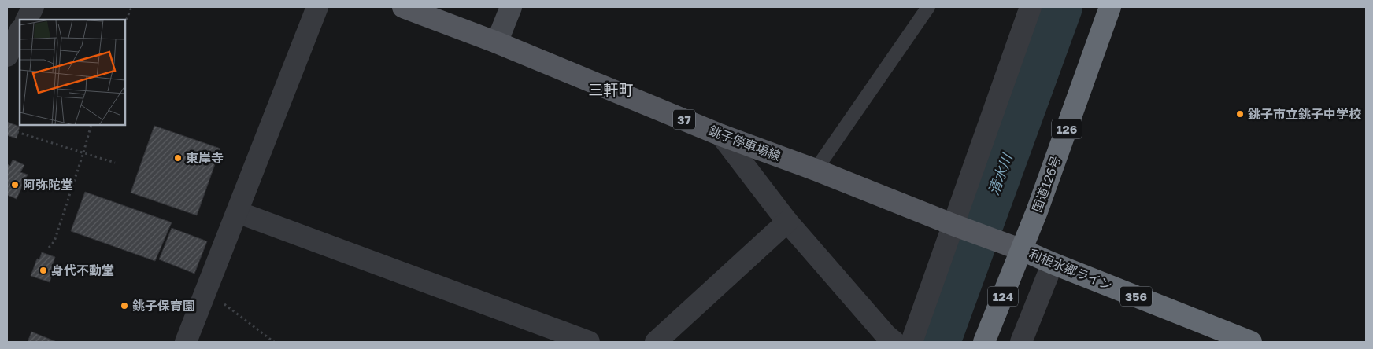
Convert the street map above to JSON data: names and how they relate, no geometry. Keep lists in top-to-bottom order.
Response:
{
  "streets": {
    "highway": [
      "126",
      "国道126号",
      "利根水郷ライン",
      "124",
      "356"
    ],
    "main road": ["37", "銚子停車場線"]
  },
  "crossings": [
    ["銚子停車場線", "国道126号"],
    ["銚子停車場線", "利根水郷ライン"],
    ["銚子停車場線", "124"],
    ["国道126号", "利根水郷ライン"],
    ["国道126号", "124"],
    ["利根水郷ライン", "124"]
  ],
  "districts": ["三軒町"],
  "water": ["清水川"],
  "places": [
    "銚子市立銚子中学校",
    "東岸寺",
    "阿弥陀堂",
    "身代不動堂",
    "銚子保育園"
  ]
}
